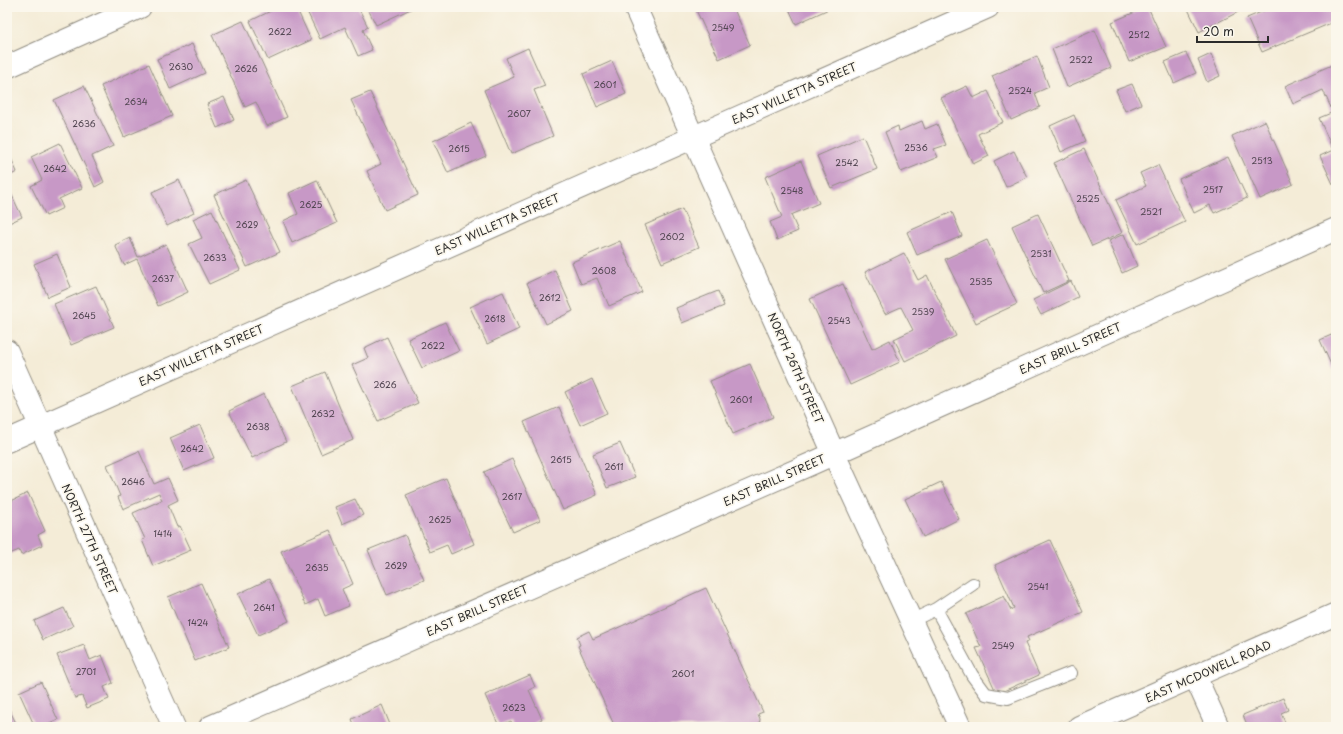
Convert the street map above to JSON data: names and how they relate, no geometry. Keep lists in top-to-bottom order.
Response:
{
  "streets": {
    "street": [
      "EAST WILLETTA STREET",
      "EAST BRILL STREET",
      "NORTH 26TH STREET",
      "NORTH 27TH STREET",
      "EAST MCDOWELL ROAD"
    ]
  },
  "crossings": [
    ["EAST WILLETTA STREET", "NORTH 26TH STREET"],
    ["EAST WILLETTA STREET", "NORTH 27TH STREET"],
    ["EAST BRILL STREET", "NORTH 26TH STREET"]
  ],
  "house_numbers": [
    "2549",
    "2622",
    "2512",
    "2522",
    "2630",
    "2626",
    "2601",
    "2524",
    "2634",
    "2607",
    "2636",
    "2536",
    "2615",
    "2513",
    "2542",
    "2642",
    "2517",
    "2548",
    "2525",
    "2625",
    "2521",
    "2629",
    "2602",
    "2531",
    "2633",
    "2608",
    "2637",
    "2535",
    "2612",
    "2539",
    "2645",
    "2618",
    "2543",
    "2622",
    "2626",
    "2601",
    "2632",
    "2638",
    "2642",
    "2615",
    "2611",
    "2646",
    "2617",
    "2625",
    "1414",
    "2629",
    "2635",
    "2541",
    "2641",
    "1424",
    "2549",
    "2701",
    "2601",
    "2623"
  ],
  "scale_bar": "20 m"
}
